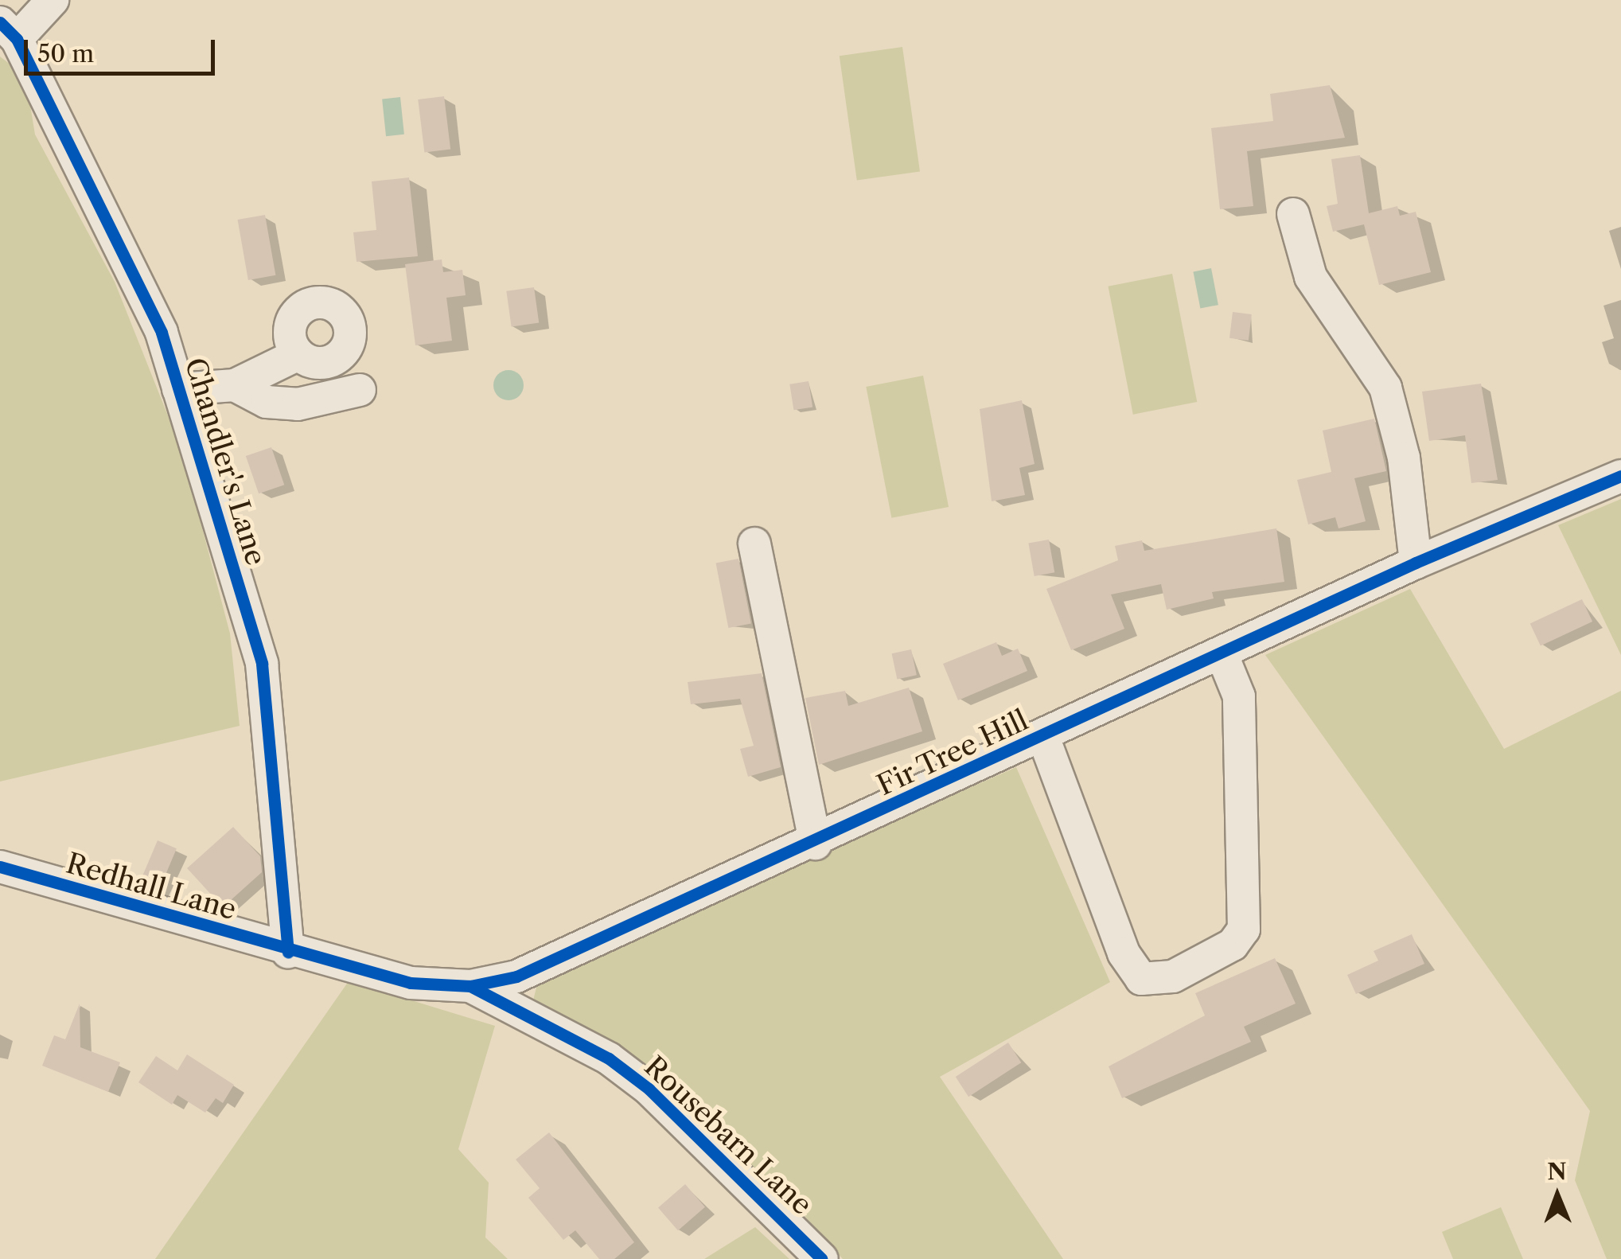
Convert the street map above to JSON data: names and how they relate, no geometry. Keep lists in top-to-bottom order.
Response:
{
  "streets": {
    "street": [
      "Chandler's Lane",
      "Fir Tree Hill",
      "Redhall Lane",
      "Rousebarn Lane"
    ]
  },
  "crossings": [
    ["Chandler's Lane", "Fir Tree Hill"],
    ["Chandler's Lane", "Redhall Lane"],
    ["Fir Tree Hill", "Redhall Lane"],
    ["Fir Tree Hill", "Rousebarn Lane"]
  ],
  "scale_bar": "50 m",
  "north": "top"
}
